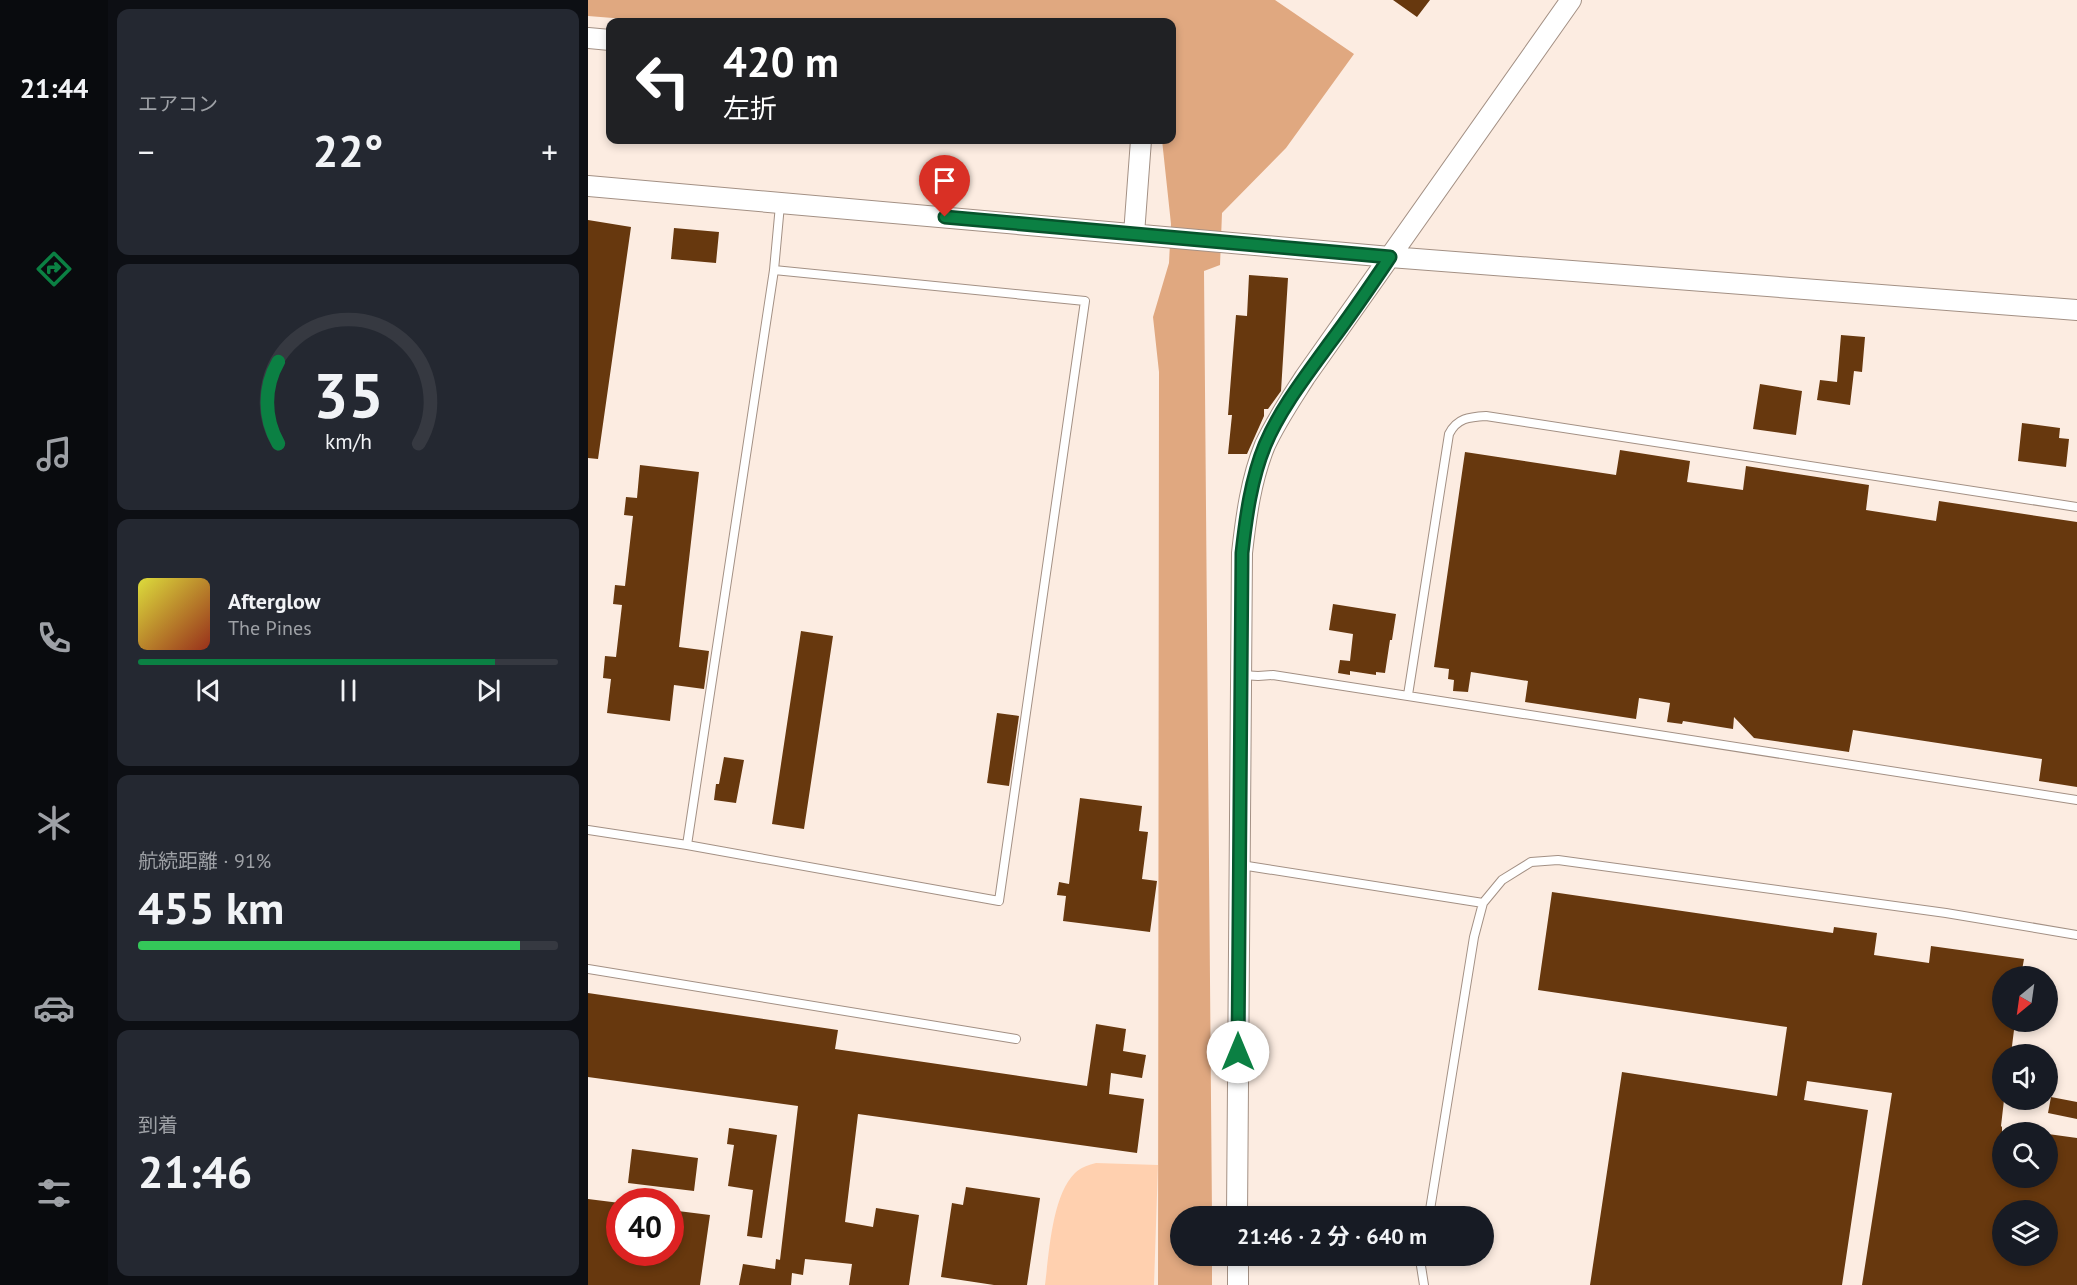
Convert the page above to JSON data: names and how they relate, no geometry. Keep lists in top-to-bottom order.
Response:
{
  "north": "bottom left",
  "page": {
    "tabs": "21:44",
    "tile": [
      "エアコン",
      ["航続距離 · 91%", "455 km"],
      ["到着", "21:46"]
    ],
    "turn": ["420 m", "左折"],
    "heat": ["−", "22°", "+"],
    "song": ["Afterglow", "The Pines"],
    "limit": "40",
    "trip": "21:46 · 2 分 · 640 m",
    "gauge": ["35", "km/h"]
  }
}
